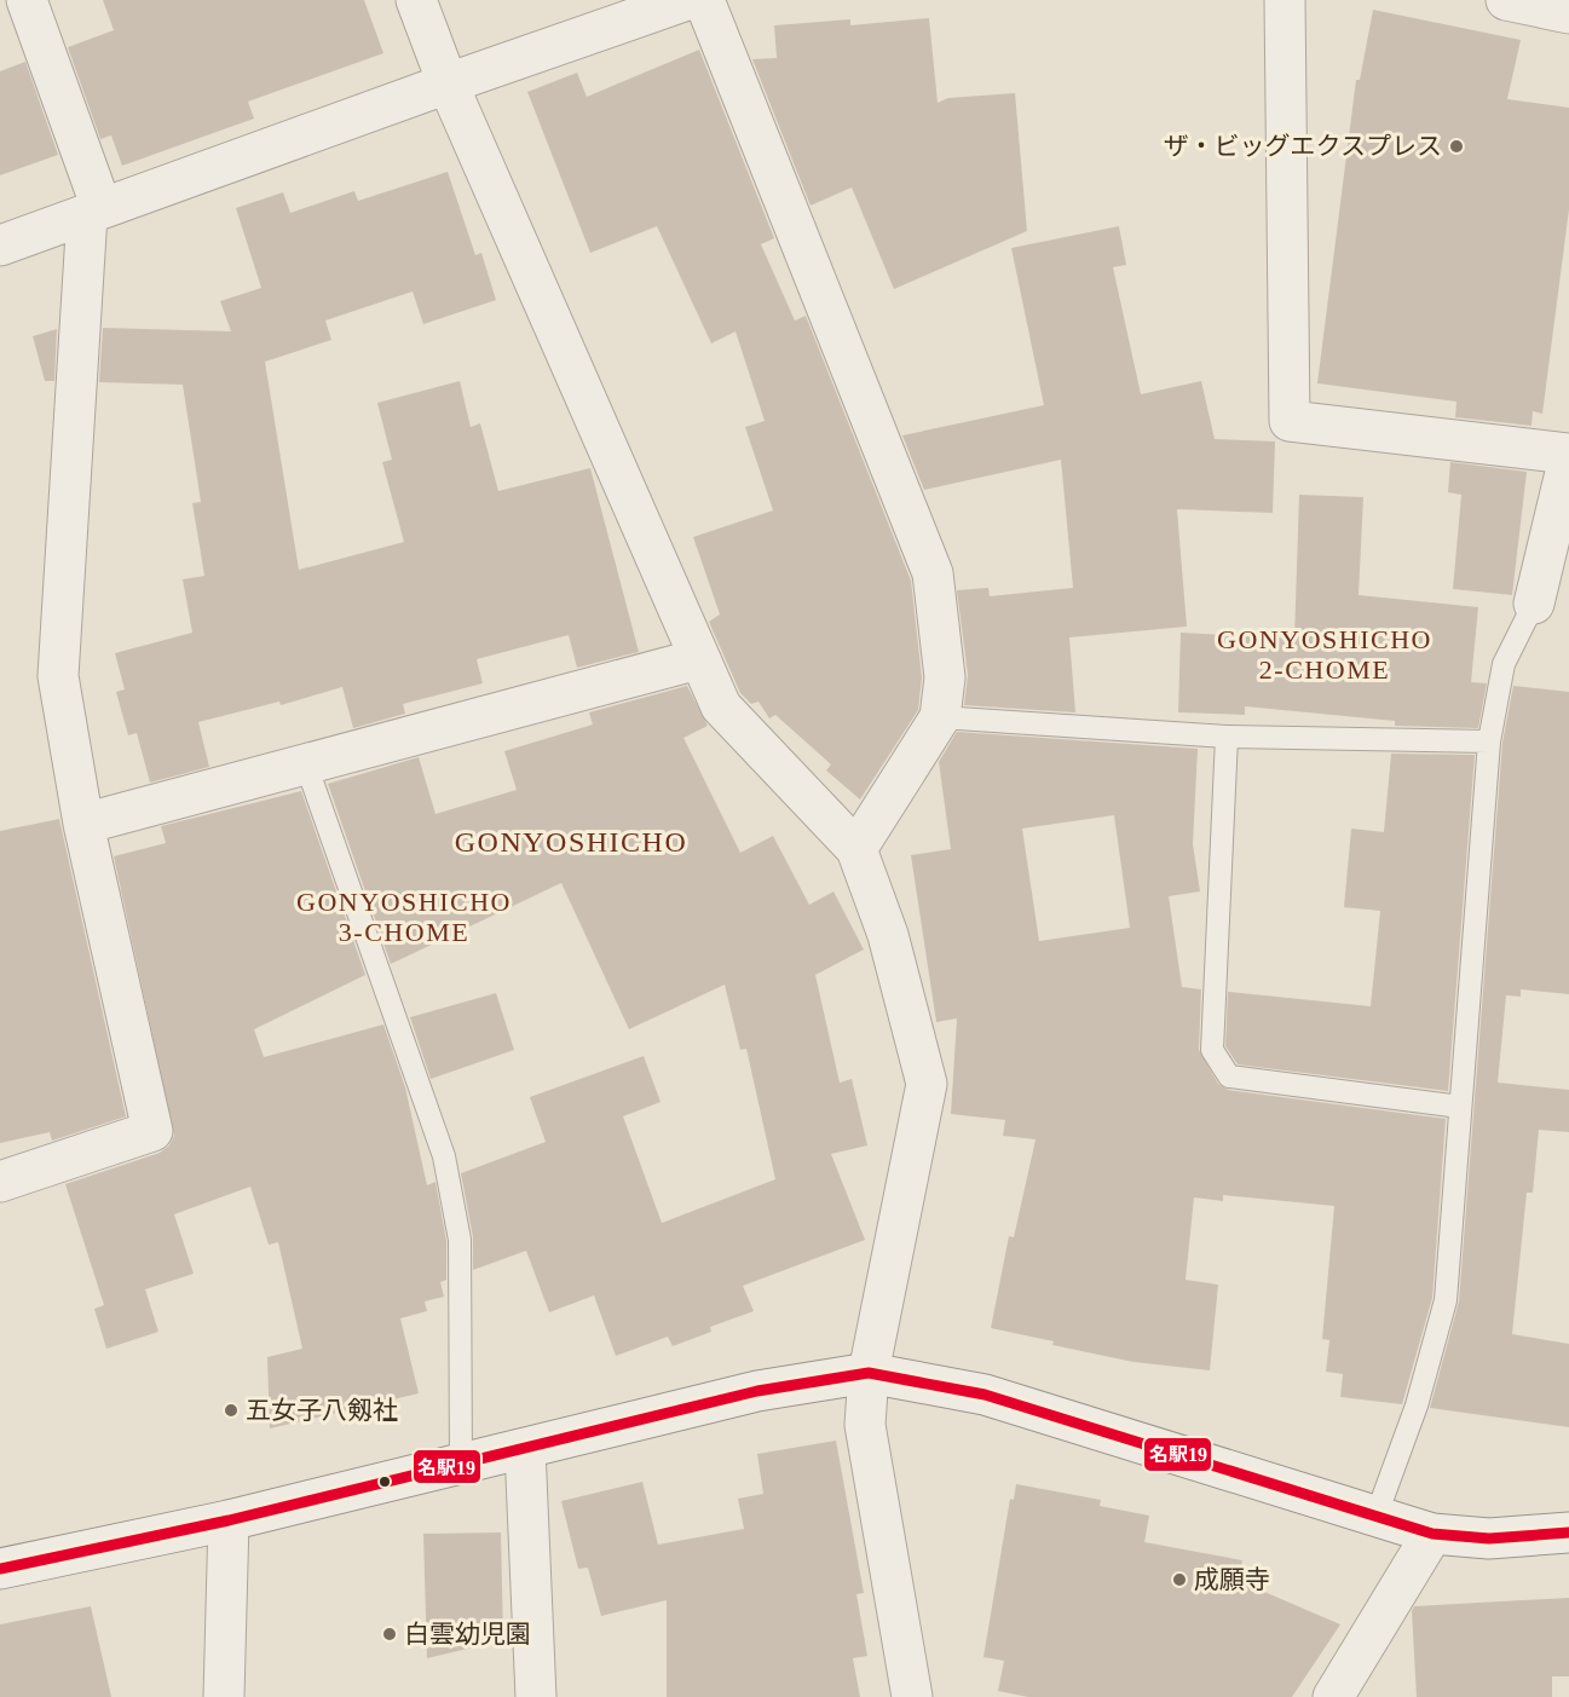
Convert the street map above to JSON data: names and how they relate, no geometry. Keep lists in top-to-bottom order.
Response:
{
  "districts": ["GONYOSHICHO 2-CHOME", "GONYOSHICHO", "GONYOSHICHO 3-CHOME"],
  "places": [
    "ザ・ビッグエクスプレス",
    "五女子八剱社",
    "成願寺",
    "白雲幼児園"
  ],
  "lines": ["transit line 名駅19"]
}
